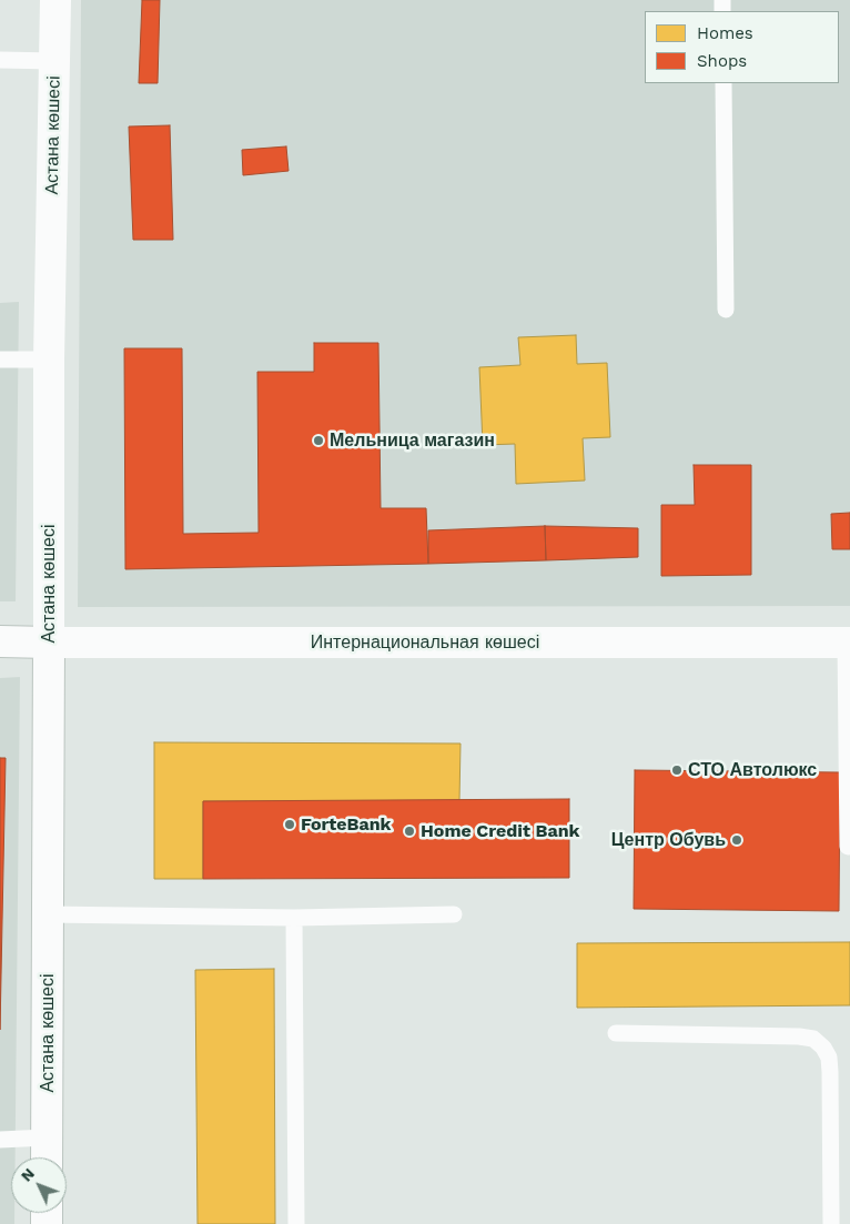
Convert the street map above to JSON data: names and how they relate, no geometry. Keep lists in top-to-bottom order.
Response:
{
  "streets": {
    "street": ["Астана көшесі", "Интернациональная көшесі"]
  },
  "crossings": [
    ["Астана көшесі", "Интернациональная көшесі"]
  ],
  "places": [
    "Мельница магазин",
    "СТО Автолюкс",
    "ForteBank",
    "Home Credit Bank",
    "Центр Обувь"
  ],
  "legend": ["Homes", "Shops"],
  "north": "top left"
}
